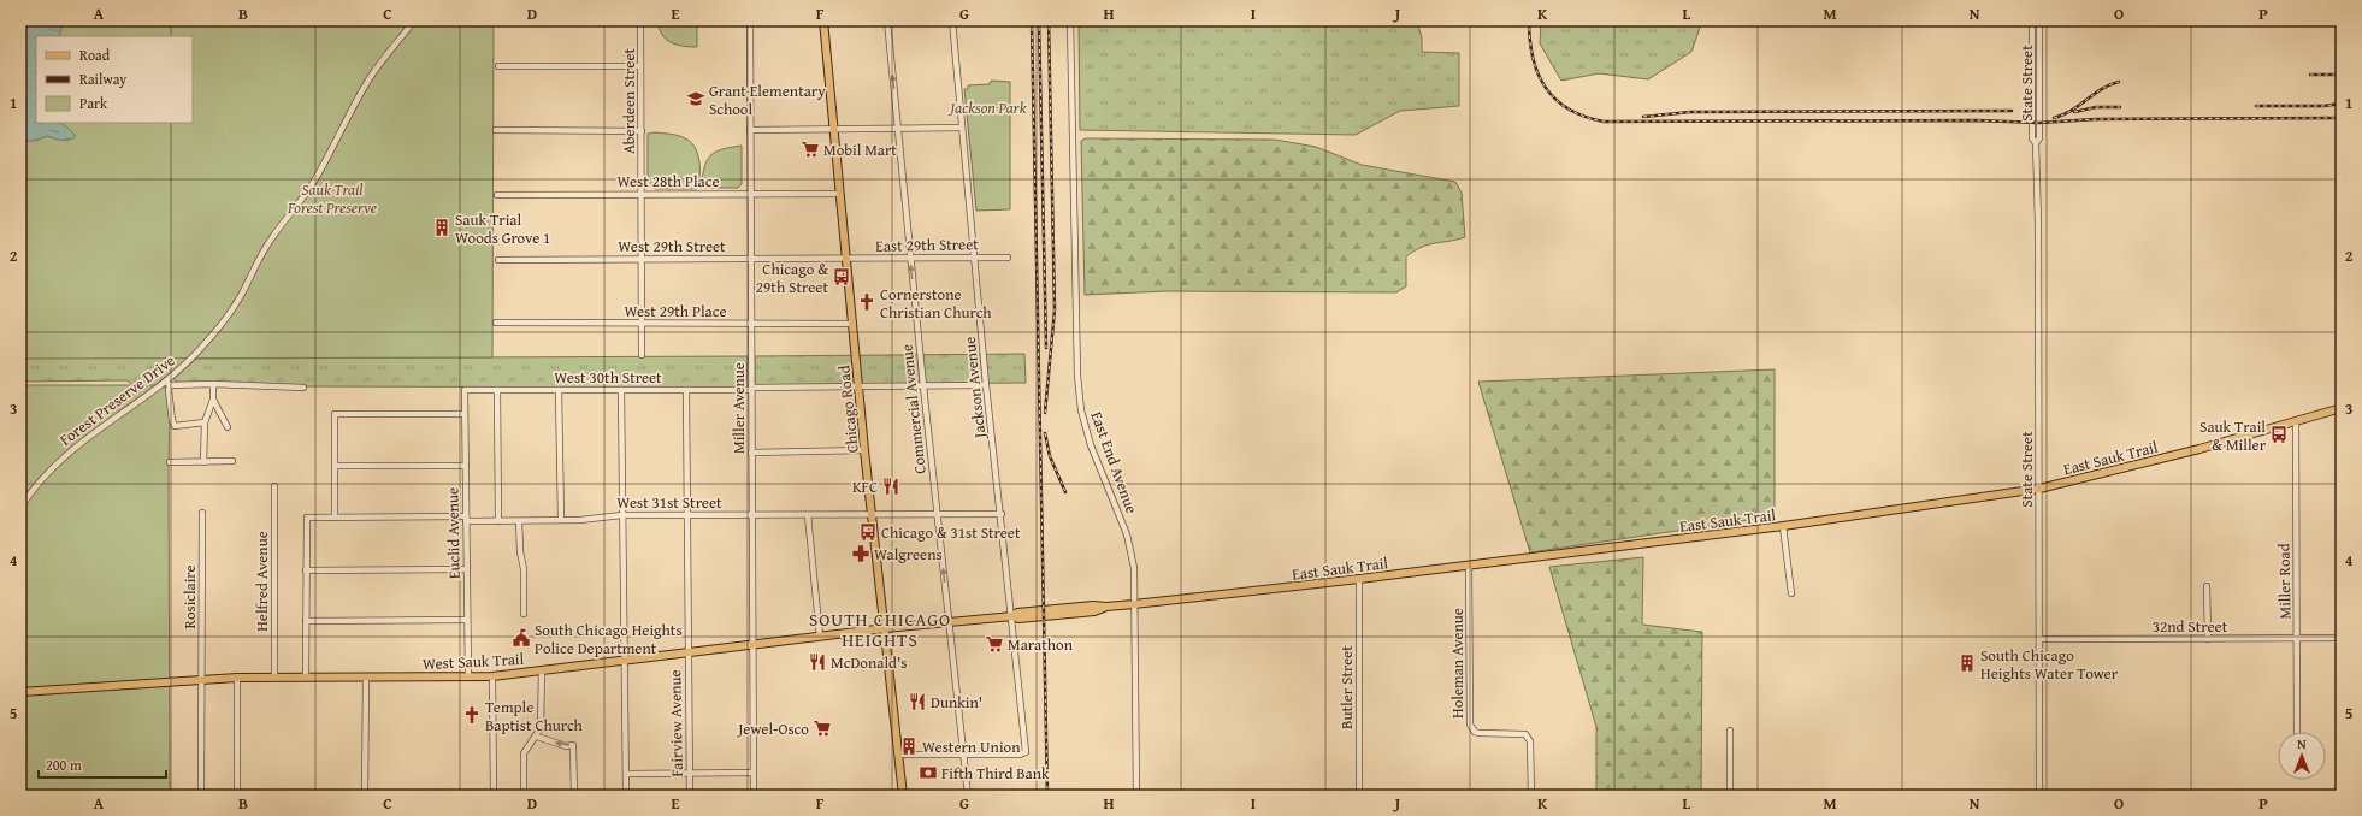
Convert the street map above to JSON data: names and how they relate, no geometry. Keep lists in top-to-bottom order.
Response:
{
  "streets": {
    "main road": ["Chicago Road", "East Sauk Trail", "West Sauk Trail"],
    "street": [
      "State Street",
      "Aberdeen Street",
      "West 28th Place",
      "East 29th Street",
      "West 29th Street",
      "West 29th Place",
      "West 30th Street",
      "Jackson Avenue",
      "Forest Preserve Drive",
      "Miller Avenue",
      "Commercial Avenue",
      "East End Avenue",
      "West 31st Street",
      "Euclid Avenue",
      "Helfred Avenue",
      "Miller Road",
      "Rosiclaire",
      "32nd Street",
      "Holeman Avenue",
      "Butler Street",
      "Fairview Avenue"
    ]
  },
  "crossings": [
    ["State Street", "East Sauk Trail"],
    ["State Street", "32nd Street"],
    ["Aberdeen Street", "West 28th Place"],
    ["Aberdeen Street", "West 29th Street"],
    ["Aberdeen Street", "West 29th Place"],
    ["West 28th Place", "Miller Avenue"],
    ["West 28th Place", "Chicago Road"],
    ["East 29th Street", "West 29th Street"],
    ["East 29th Street", "Jackson Avenue"],
    ["East 29th Street", "Chicago Road"],
    ["East 29th Street", "Commercial Avenue"],
    ["West 29th Street", "Miller Avenue"],
    ["West 29th Street", "Chicago Road"],
    ["West 29th Place", "Miller Avenue"],
    ["West 29th Place", "Chicago Road"],
    ["West 30th Street", "Jackson Avenue"],
    ["West 30th Street", "Miller Avenue"],
    ["West 30th Street", "Chicago Road"],
    ["West 30th Street", "Commercial Avenue"],
    ["West 30th Street", "Euclid Avenue"],
    ["West 30th Street", "Fairview Avenue"],
    ["Jackson Avenue", "Commercial Avenue"],
    ["Jackson Avenue", "West 31st Street"],
    ["Jackson Avenue", "West Sauk Trail"],
    ["Miller Avenue", "West 31st Street"],
    ["Miller Avenue", "West Sauk Trail"],
    ["Chicago Road", "West 31st Street"],
    ["Chicago Road", "West Sauk Trail"],
    ["Commercial Avenue", "West 31st Street"],
    ["Commercial Avenue", "West Sauk Trail"],
    ["East Sauk Trail", "East End Avenue"],
    ["East Sauk Trail", "Miller Road"],
    ["East Sauk Trail", "West Sauk Trail"],
    ["East Sauk Trail", "Holeman Avenue"],
    ["East Sauk Trail", "Butler Street"],
    ["West 31st Street", "Euclid Avenue"],
    ["West 31st Street", "Fairview Avenue"],
    ["Euclid Avenue", "West Sauk Trail"],
    ["Helfred Avenue", "West Sauk Trail"],
    ["Miller Road", "32nd Street"],
    ["Rosiclaire", "West Sauk Trail"],
    ["West Sauk Trail", "Fairview Avenue"]
  ],
  "one_way": ["Commercial Avenue"],
  "districts": ["SOUTH CHICAGO HEIGHTS"],
  "parks": ["Jackson Park", "Sauk Trail Forest Preserve"],
  "places": {
    "school or university": ["Grant Elementary School"],
    "supermarket": ["Mobil Mart", "Marathon", "Jewel-Osco"],
    "building": ["Sauk Trial Woods Grove 1", "South Chicago Heights Water Tower", "Western Union"],
    "bus stop": ["Chicago & 29th Street", "Sauk Trail & Miller", "Chicago & 31st Street"],
    "church": ["Cornerstone Christian Church", "Temple Baptist Church"],
    "restaurant": ["KFC", "McDonald's", "Dunkin'"],
    "pharmacy": ["Walgreens"],
    "public building": ["South Chicago Heights Police Department"],
    "bank": ["Fifth Third Bank"]
  },
  "legend": ["Road", "Railway", "Park"],
  "scale_bar": "200 m",
  "north": "top",
  "grid": {
    "columns": [
      "A",
      "B",
      "C",
      "D",
      "E",
      "F",
      "G",
      "H",
      "I",
      "J",
      "K",
      "L",
      "M",
      "N",
      "O",
      "P"
    ],
    "rows": [
      "1",
      "2",
      "3",
      "4",
      "5"
    ]
  }
}
